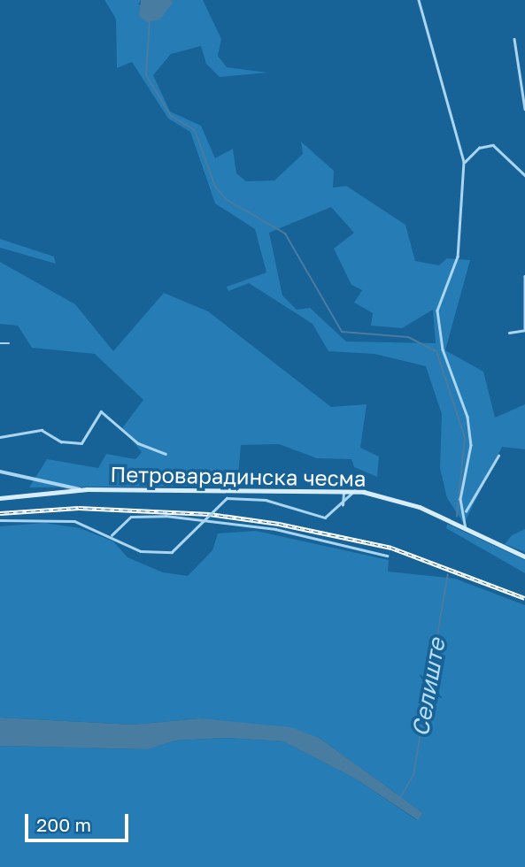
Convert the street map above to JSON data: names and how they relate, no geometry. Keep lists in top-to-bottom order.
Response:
{
  "streets": {
    "main road": ["Петроварадинска чесма"]
  },
  "water": ["Селиште"],
  "scale_bar": "200 m"
}
